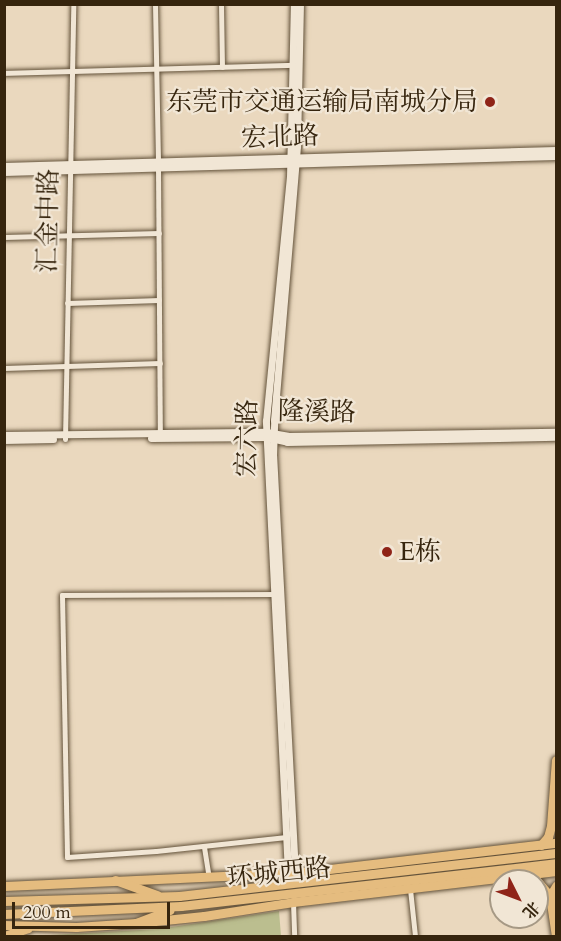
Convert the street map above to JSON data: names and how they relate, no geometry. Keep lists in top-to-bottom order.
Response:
{
  "streets": {
    "main road": ["环城西路"],
    "street": [
      "宏北路",
      "汇金中路",
      "隆溪路",
      "宏六路"
    ]
  },
  "crossings": [
    ["宏北路", "汇金中路"],
    ["宏北路", "宏六路"],
    ["汇金中路", "隆溪路"],
    ["隆溪路", "宏六路"]
  ],
  "places": ["东莞市交通运输局南城分局", "E栋"],
  "scale_bar": "200 m",
  "north": "bottom right"
}
